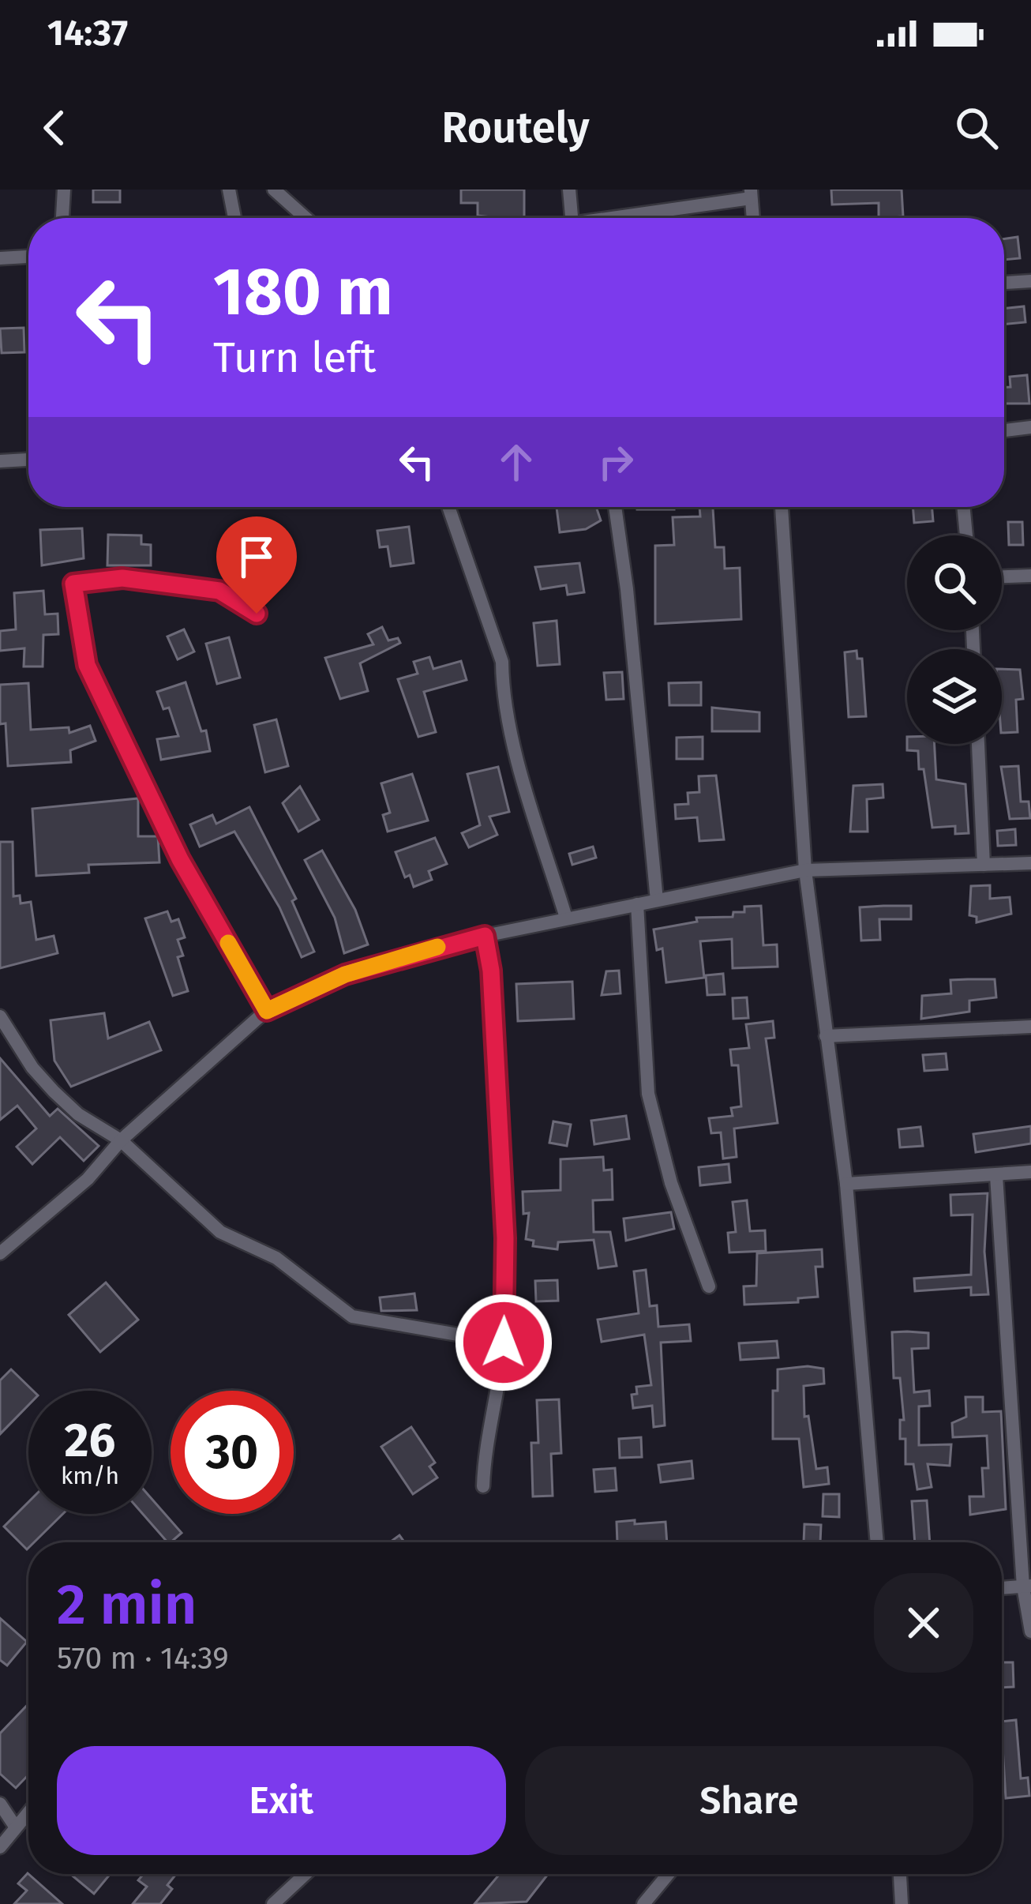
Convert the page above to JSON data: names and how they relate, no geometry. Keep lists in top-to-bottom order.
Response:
{
  "page": {
    "status": "14:37",
    "header": "Routely",
    "turn": ["180 m", "Turn left"],
    "speed": "26 km/h",
    "limit": "30",
    "heading": ["2 min", "570 m · 14:39"],
    "buttons": ["Exit", "Share"]
  }
}
